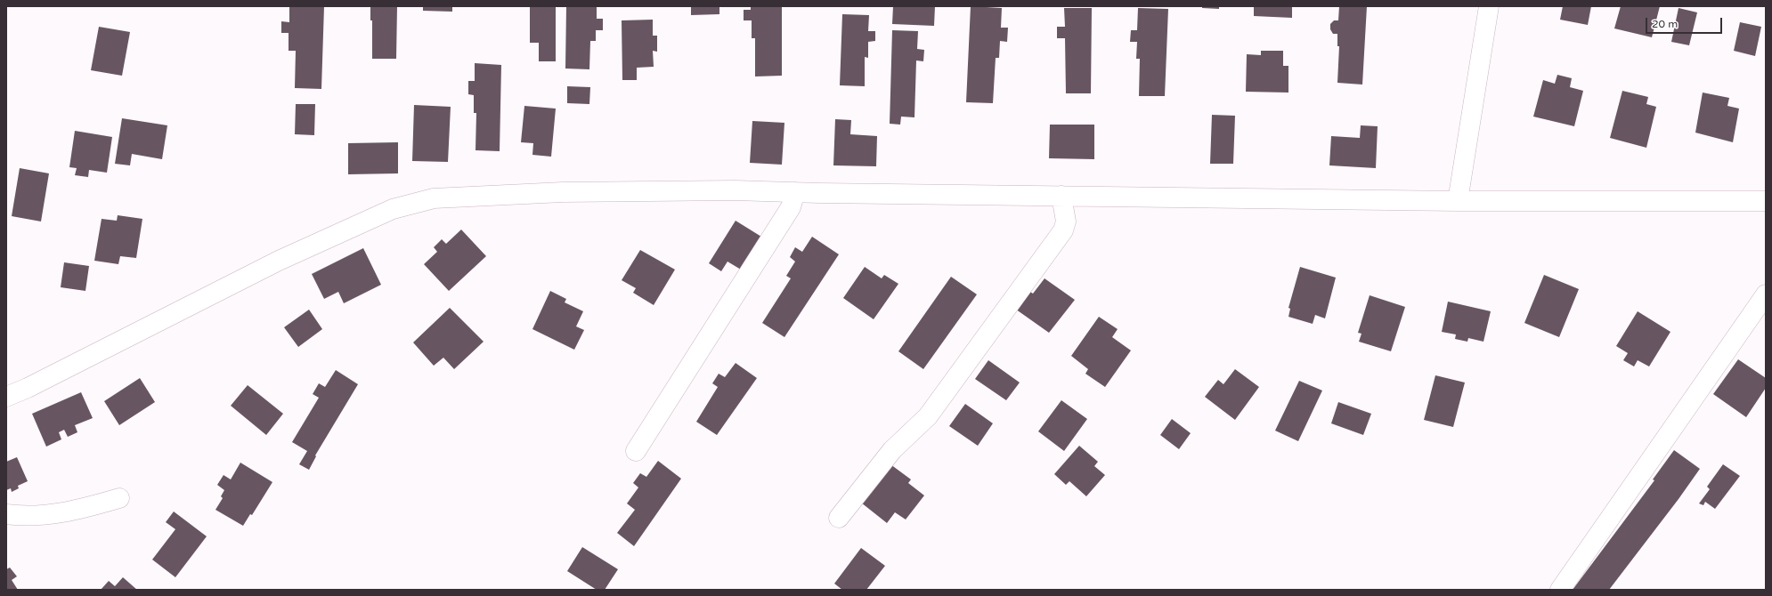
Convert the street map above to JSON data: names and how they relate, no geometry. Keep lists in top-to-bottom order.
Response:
{
  "scale_bar": "20 m"
}
